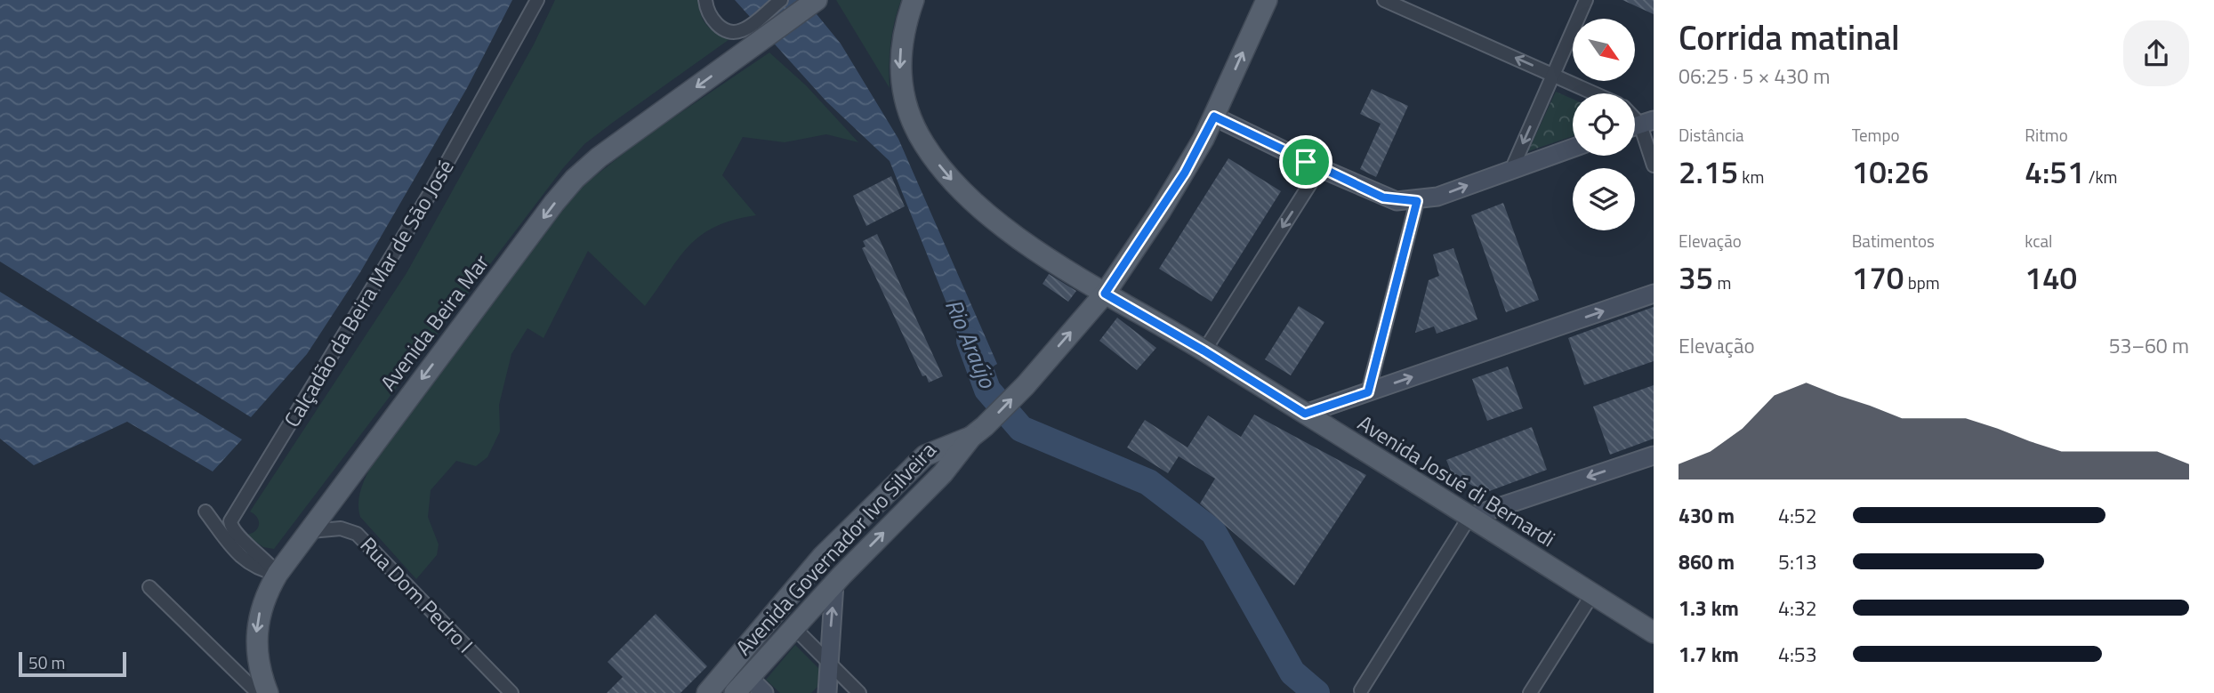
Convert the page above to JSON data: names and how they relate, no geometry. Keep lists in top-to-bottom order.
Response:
{
  "streets": {
    "main road": ["Avenida Beira Mar", "Avenida Josué di Bernardi", "Avenida Governador Ivo Silveira"],
    "street": ["Calçadão da Beira Mar de São José", "Rua Dom Pedro I"]
  },
  "crossings": [
    ["Calçadão da Beira Mar de São José", "Avenida Beira Mar"],
    ["Avenida Beira Mar", "Rua Dom Pedro I"]
  ],
  "one_way": ["Avenida Beira Mar"],
  "water": ["Rio Araújo"],
  "scale_bar": "50 m",
  "north": "bottom right",
  "page": {
    "heading": ["Corrida matinal", "06:25 · 5 × 430 m"],
    "stats": [
      ["Distância", "2.15 km"],
      ["Tempo", "10:26"],
      ["Ritmo", "4:51 /km"],
      ["Elevação", "35 m"],
      ["Batimentos", "170 bpm"],
      ["kcal", "140"]
    ],
    "chart": ["Elevação", "53–60 m"],
    "list": [
      {
        "name": "430 m",
        "note": "4:52"
      },
      {
        "name": "860 m",
        "note": "5:13"
      },
      {
        "name": "1.3 km",
        "note": "4:32"
      },
      {
        "name": "1.7 km",
        "note": "4:53"
      }
    ],
    "scale": "50 m"
  }
}
